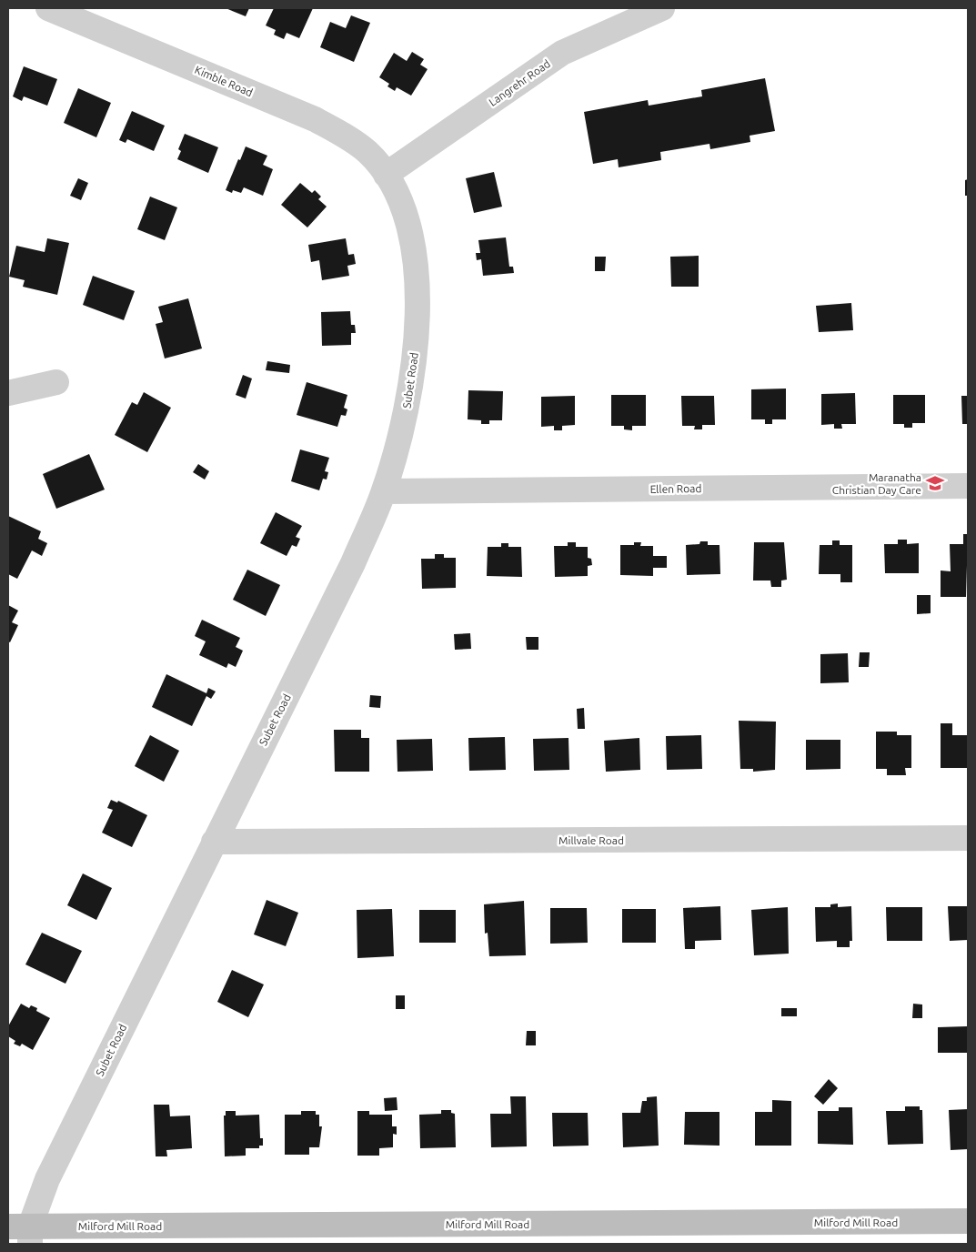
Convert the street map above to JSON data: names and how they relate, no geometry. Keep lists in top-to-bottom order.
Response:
{
  "streets": {
    "main road": ["Milford Mill Road"],
    "street": [
      "Kimble Road",
      "Langrehr Road",
      "Subet Road",
      "Ellen Road",
      "Millvale Road"
    ]
  },
  "crossings": [
    ["Kimble Road", "Langrehr Road"],
    ["Kimble Road", "Subet Road"],
    ["Langrehr Road", "Subet Road"],
    ["Subet Road", "Ellen Road"],
    ["Subet Road", "Millvale Road"],
    ["Subet Road", "Milford Mill Road"]
  ],
  "places": {
    "school or university": ["Maranatha Christian Day Care"]
  }
}
